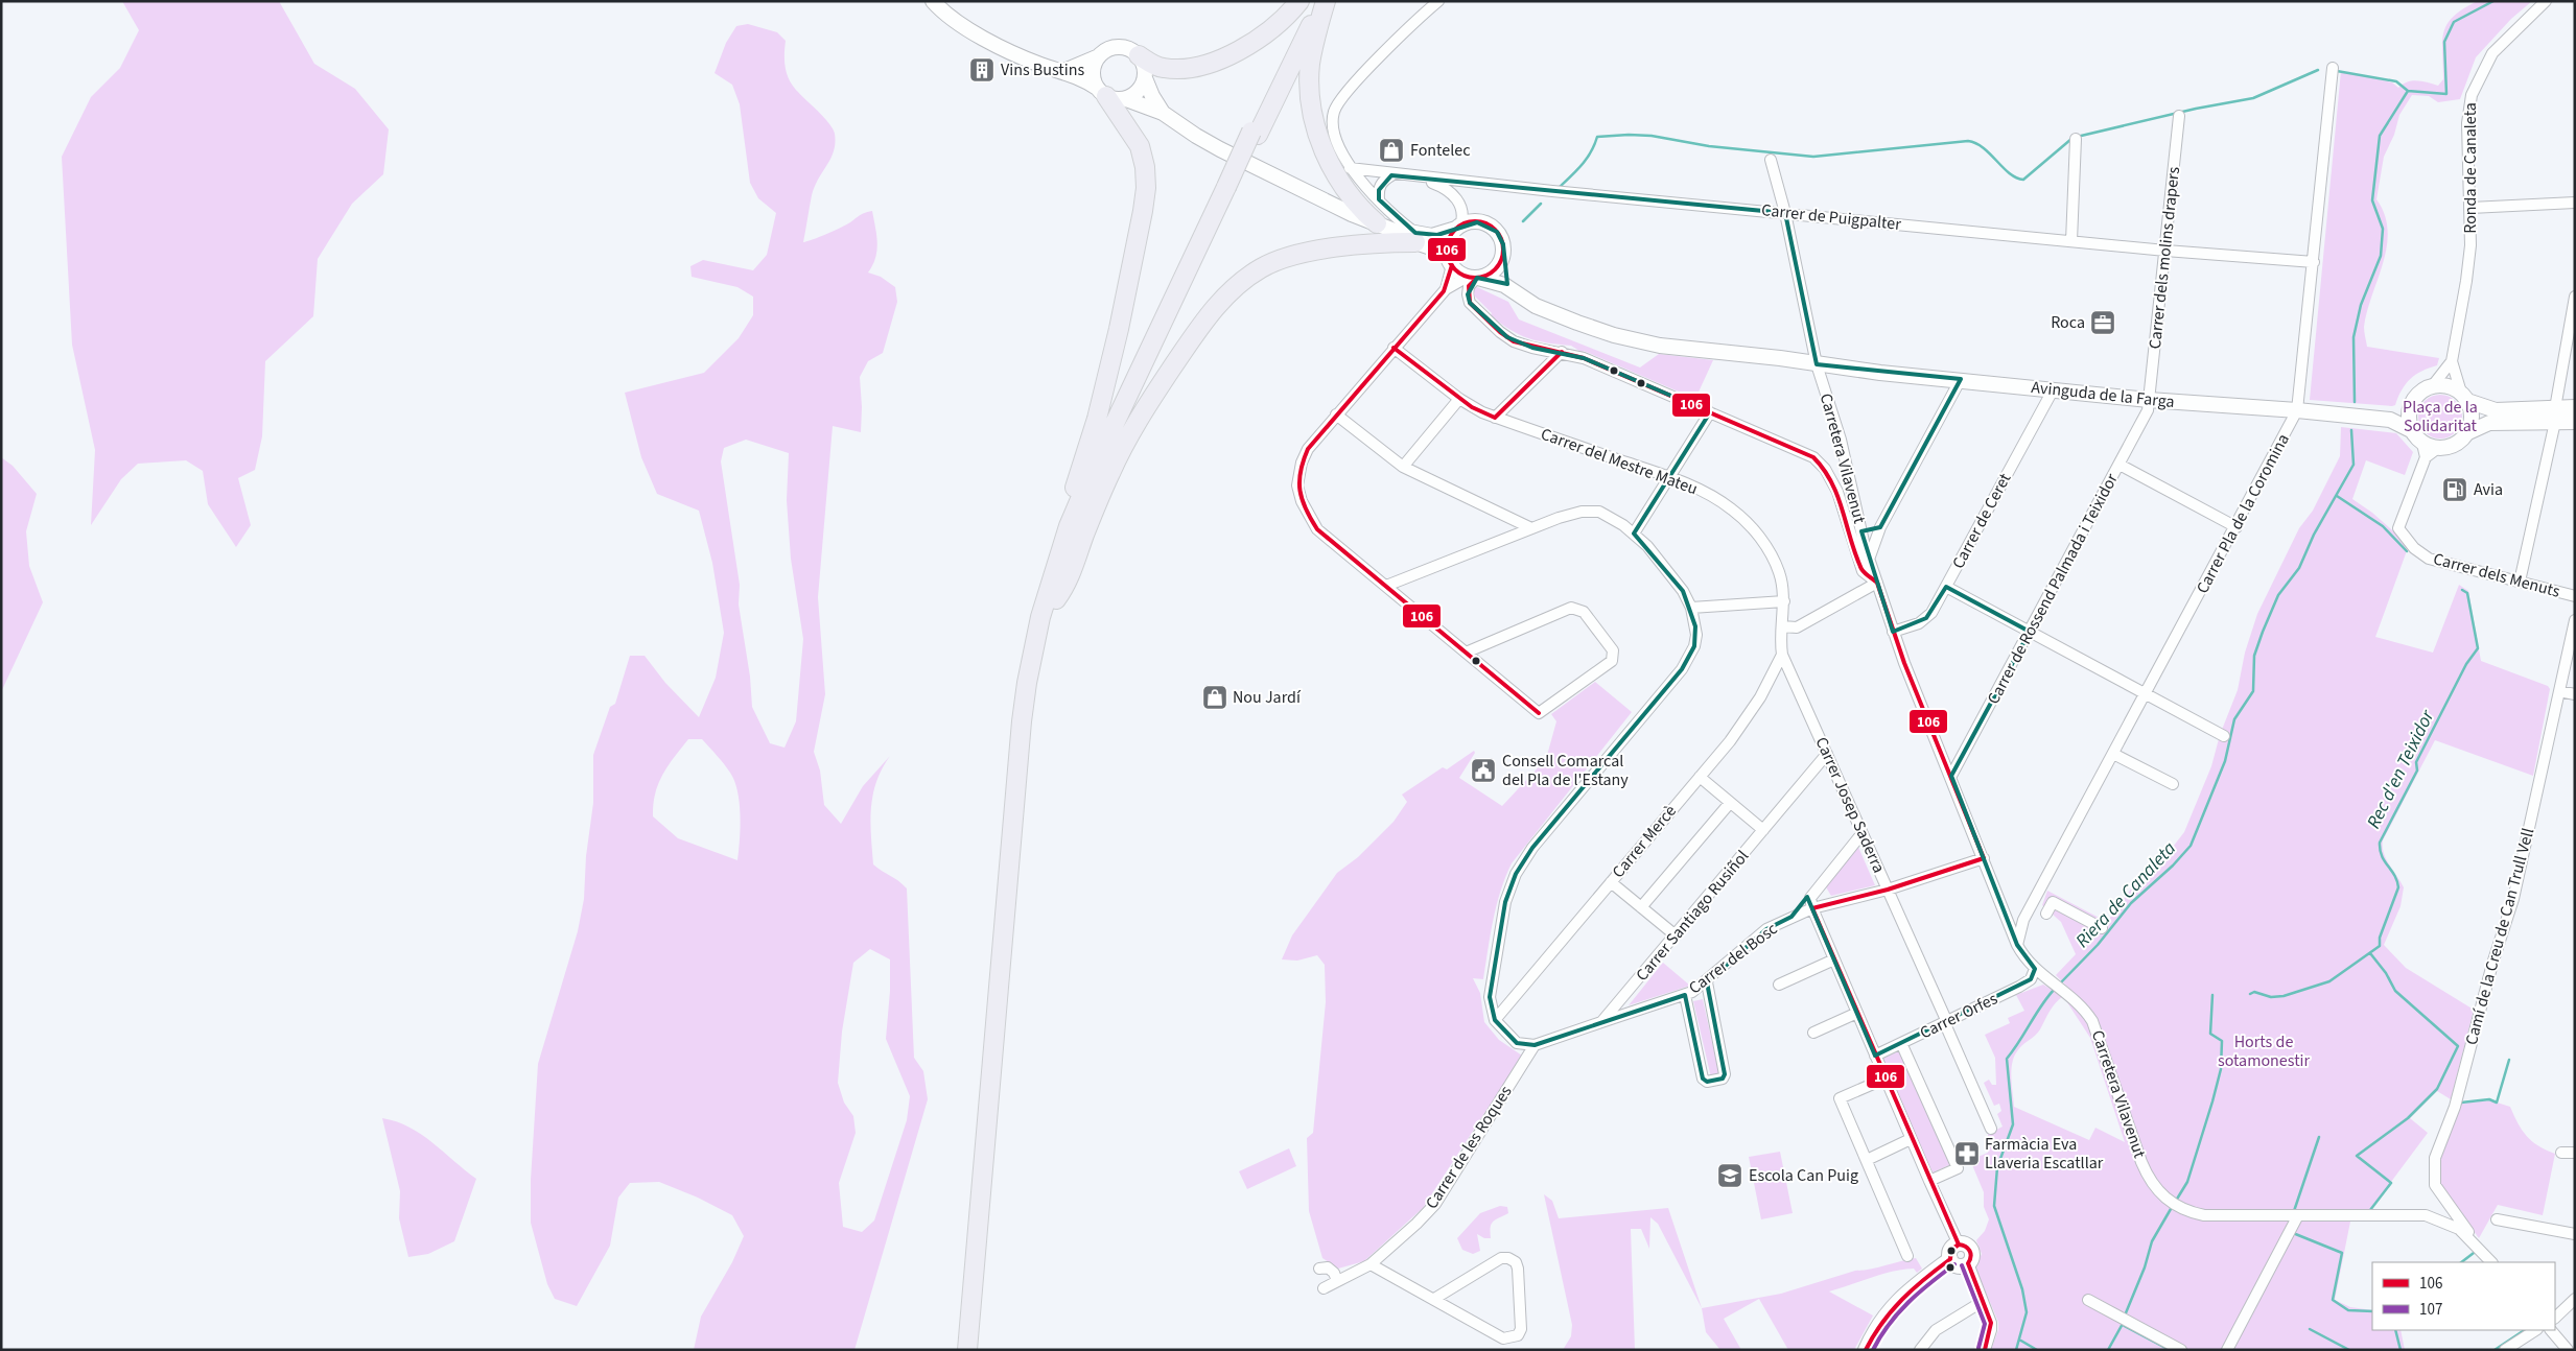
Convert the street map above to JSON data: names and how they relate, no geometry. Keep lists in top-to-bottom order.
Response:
{
  "streets": {
    "street": [
      "Ronda de Canaleta",
      "Carrer de Puigpalter",
      "Carrer dels molins drapers",
      "Avinguda de la Farga",
      "Carretera Vilavenut",
      "Carrer del Mestre Mateu",
      "Carrer Pla de la Coromina",
      "Carrer de Ceret",
      "Carrer dels Menuts",
      "Carrer de Rossend Palmada i Teixidor",
      "Carrer Josep Saderra",
      "Carrer Mercè",
      "Carrer Santiago Rusiñol",
      "Camí de la Creu de Can Trull Vell",
      "Carrer del Bosc",
      "Carrer Orfes",
      "Carrer de les Roques"
    ]
  },
  "crossings": [
    ["Ronda de Canaleta", "Avinguda de la Farga"],
    ["Ronda de Canaleta", "Carrer dels Menuts"],
    ["Carrer de Puigpalter", "Carrer dels molins drapers"],
    ["Carrer de Puigpalter", "Carretera Vilavenut"],
    ["Carrer de Puigpalter", "Carrer Pla de la Coromina"],
    ["Carrer dels molins drapers", "Avinguda de la Farga"],
    ["Carrer dels molins drapers", "Carrer de Rossend Palmada i Teixidor"],
    ["Avinguda de la Farga", "Carretera Vilavenut"],
    ["Avinguda de la Farga", "Carrer Pla de la Coromina"],
    ["Avinguda de la Farga", "Carrer de Ceret"],
    ["Avinguda de la Farga", "Carrer dels Menuts"],
    ["Avinguda de la Farga", "Carrer de Rossend Palmada i Teixidor"],
    ["Carretera Vilavenut", "Carrer Pla de la Coromina"],
    ["Carretera Vilavenut", "Carrer de Ceret"],
    ["Carretera Vilavenut", "Carrer de Rossend Palmada i Teixidor"],
    ["Carretera Vilavenut", "Camí de la Creu de Can Trull Vell"],
    ["Carretera Vilavenut", "Carrer del Bosc"],
    ["Carretera Vilavenut", "Carrer Orfes"],
    ["Carrer del Mestre Mateu", "Carrer Josep Saderra"],
    ["Carrer del Mestre Mateu", "Carrer Mercè"],
    ["Carrer Josep Saderra", "Carrer Mercè"],
    ["Carrer Josep Saderra", "Carrer Santiago Rusiñol"],
    ["Carrer Josep Saderra", "Carrer del Bosc"],
    ["Carrer Josep Saderra", "Carrer Orfes"],
    ["Carrer Santiago Rusiñol", "Carrer del Bosc"]
  ],
  "water": ["Rec d'en Teixidor", "Riera de Canaleta"],
  "parks": ["Plaça de la Solidaritat", "Horts de sotamonestir"],
  "places": {
    "building": ["Vins Bustins"],
    "shop": ["Fontelec", "Nou Jardí"],
    "office": ["Roca"],
    "fuel station": ["Avia"],
    "public building": ["Consell Comarcal del Pla de l'Estany"],
    "pharmacy": ["Farmàcia Eva Llaveria Escatllar"],
    "school or university": ["Escola Can Puig"]
  },
  "lines": ["transit line 106", "transit line 107"],
  "legend": ["106", "107"]
}
